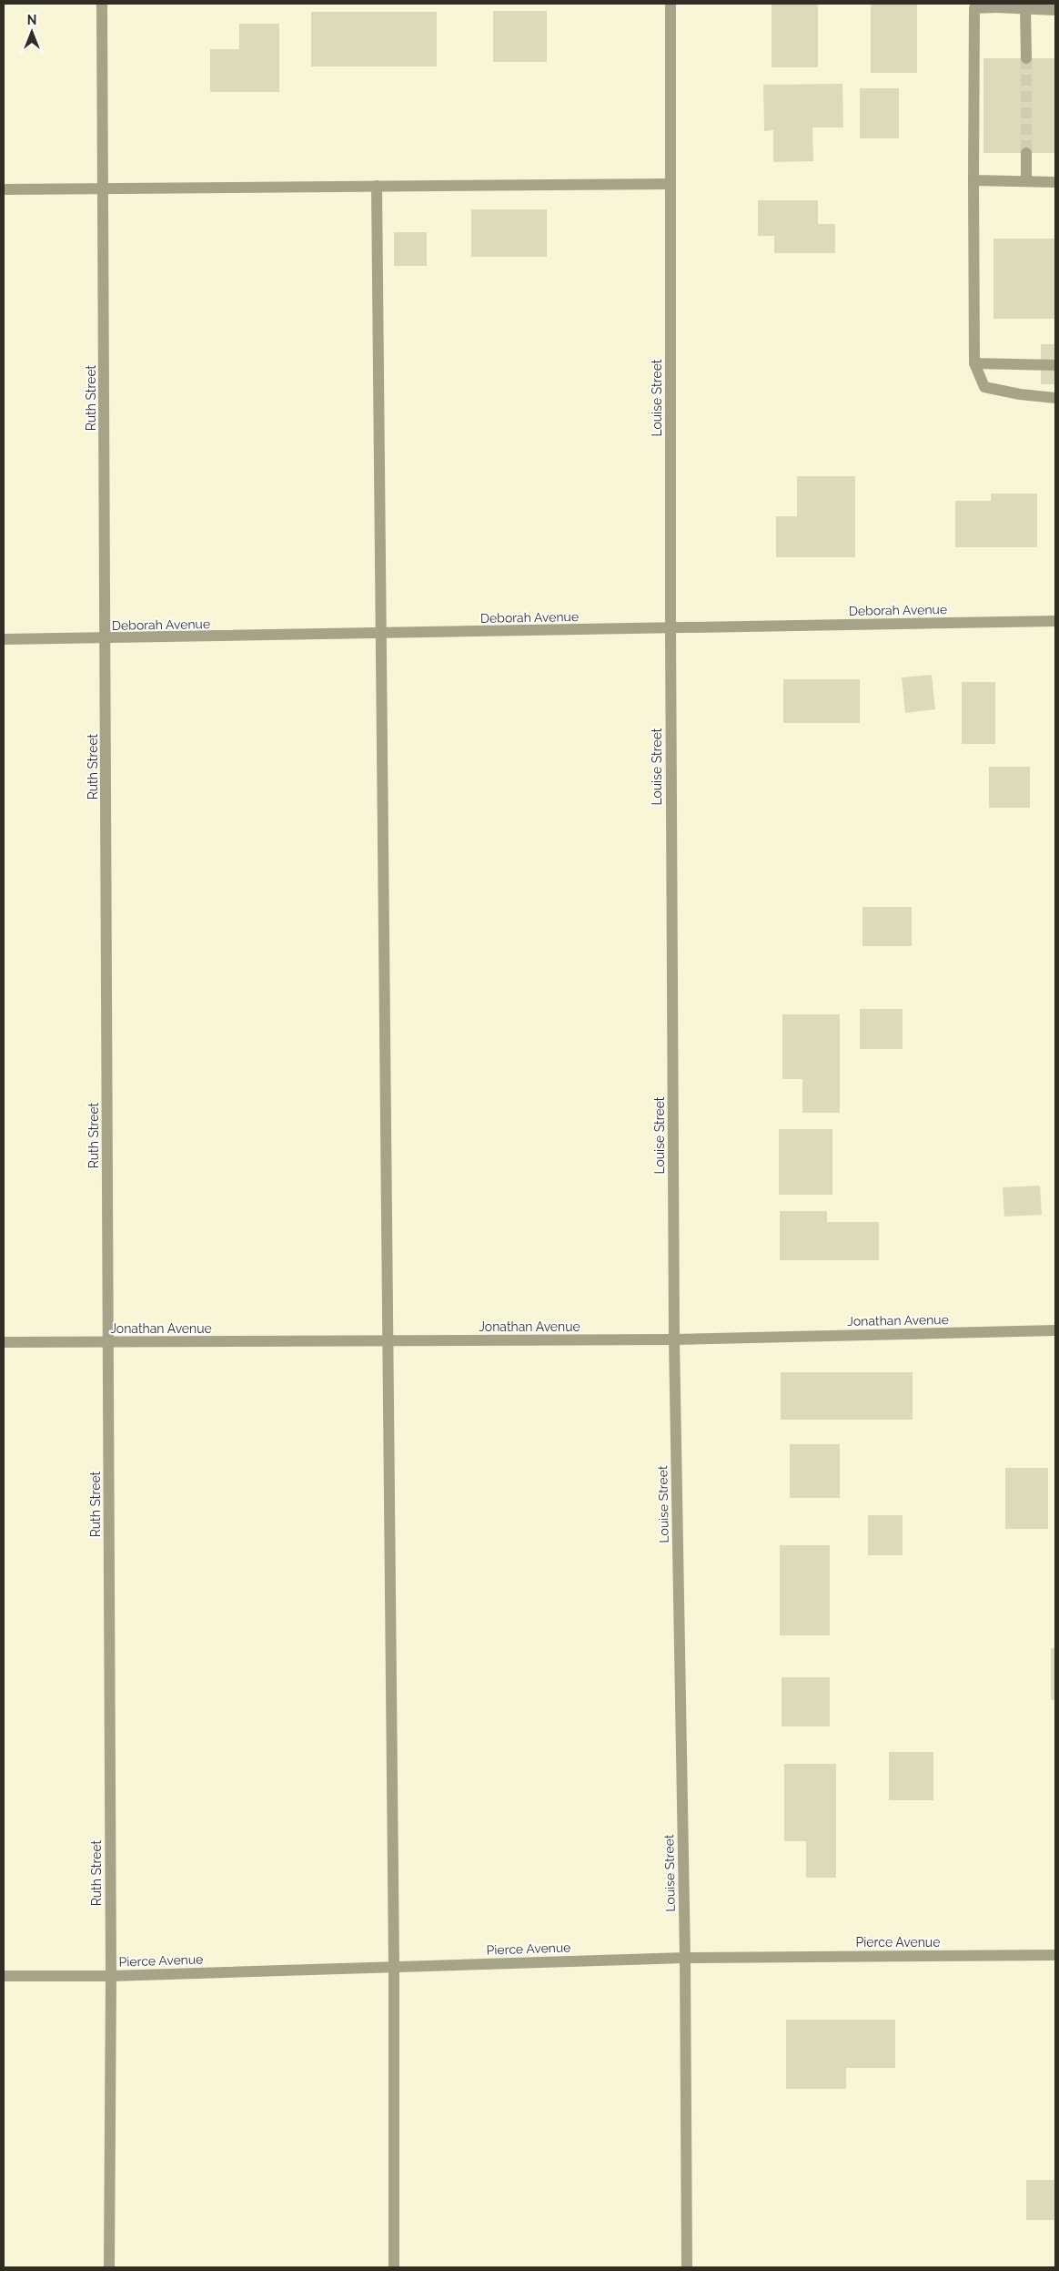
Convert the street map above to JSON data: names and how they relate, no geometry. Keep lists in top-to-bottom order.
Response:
{
  "streets": {
    "street": [
      "Ruth Street",
      "Louise Street",
      "Deborah Avenue",
      "Jonathan Avenue",
      "Pierce Avenue"
    ]
  },
  "crossings": [
    ["Ruth Street", "Deborah Avenue"],
    ["Ruth Street", "Jonathan Avenue"],
    ["Ruth Street", "Pierce Avenue"],
    ["Louise Street", "Deborah Avenue"],
    ["Louise Street", "Jonathan Avenue"],
    ["Louise Street", "Pierce Avenue"]
  ],
  "north": "top"
}
